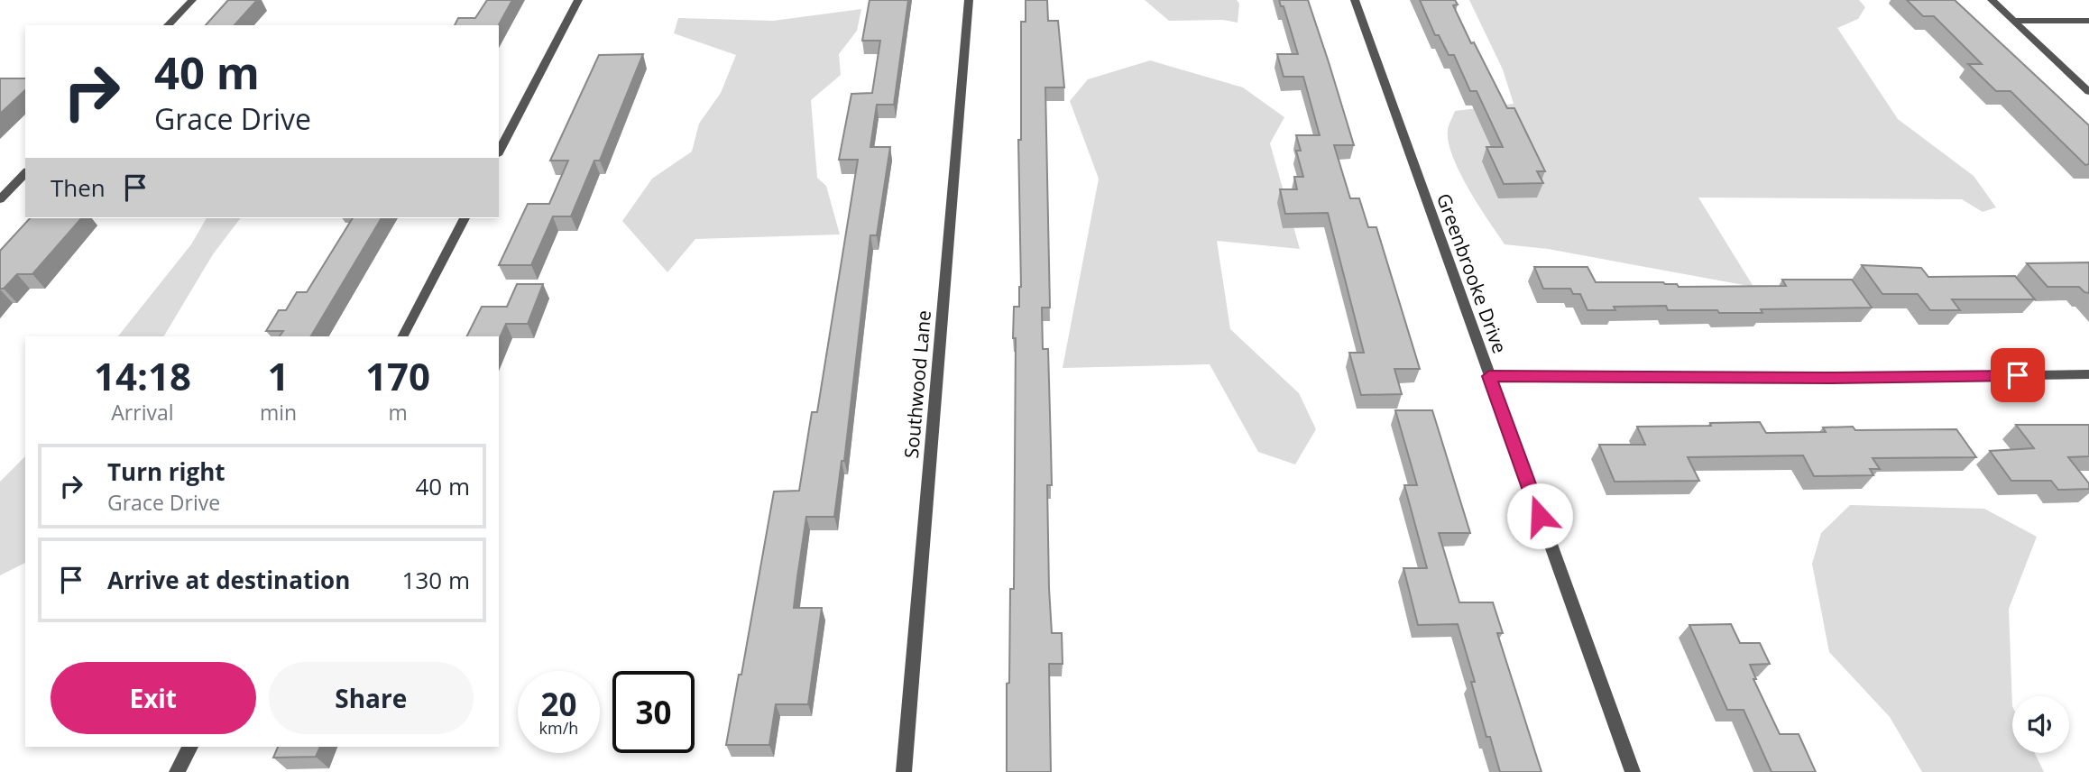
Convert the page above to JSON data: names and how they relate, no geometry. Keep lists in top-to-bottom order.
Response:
{
  "streets": {
    "street": ["Greenbrooke Drive", "Southwood Lane"]
  },
  "page": {
    "turn": ["40 m", "Grace Drive"],
    "then": "Then",
    "eta": [
      "14:18",
      "Arrival",
      "1",
      "min",
      "170",
      "m"
    ],
    "list": [
      {
        "name": "Turn right",
        "note": "Grace Drive",
        "value": "40 m"
      },
      {
        "name": "Arrive at destination",
        "value": "130 m"
      }
    ],
    "buttons": ["Exit", "Share"],
    "speed": "20 km/h",
    "limit": "30"
  }
}
